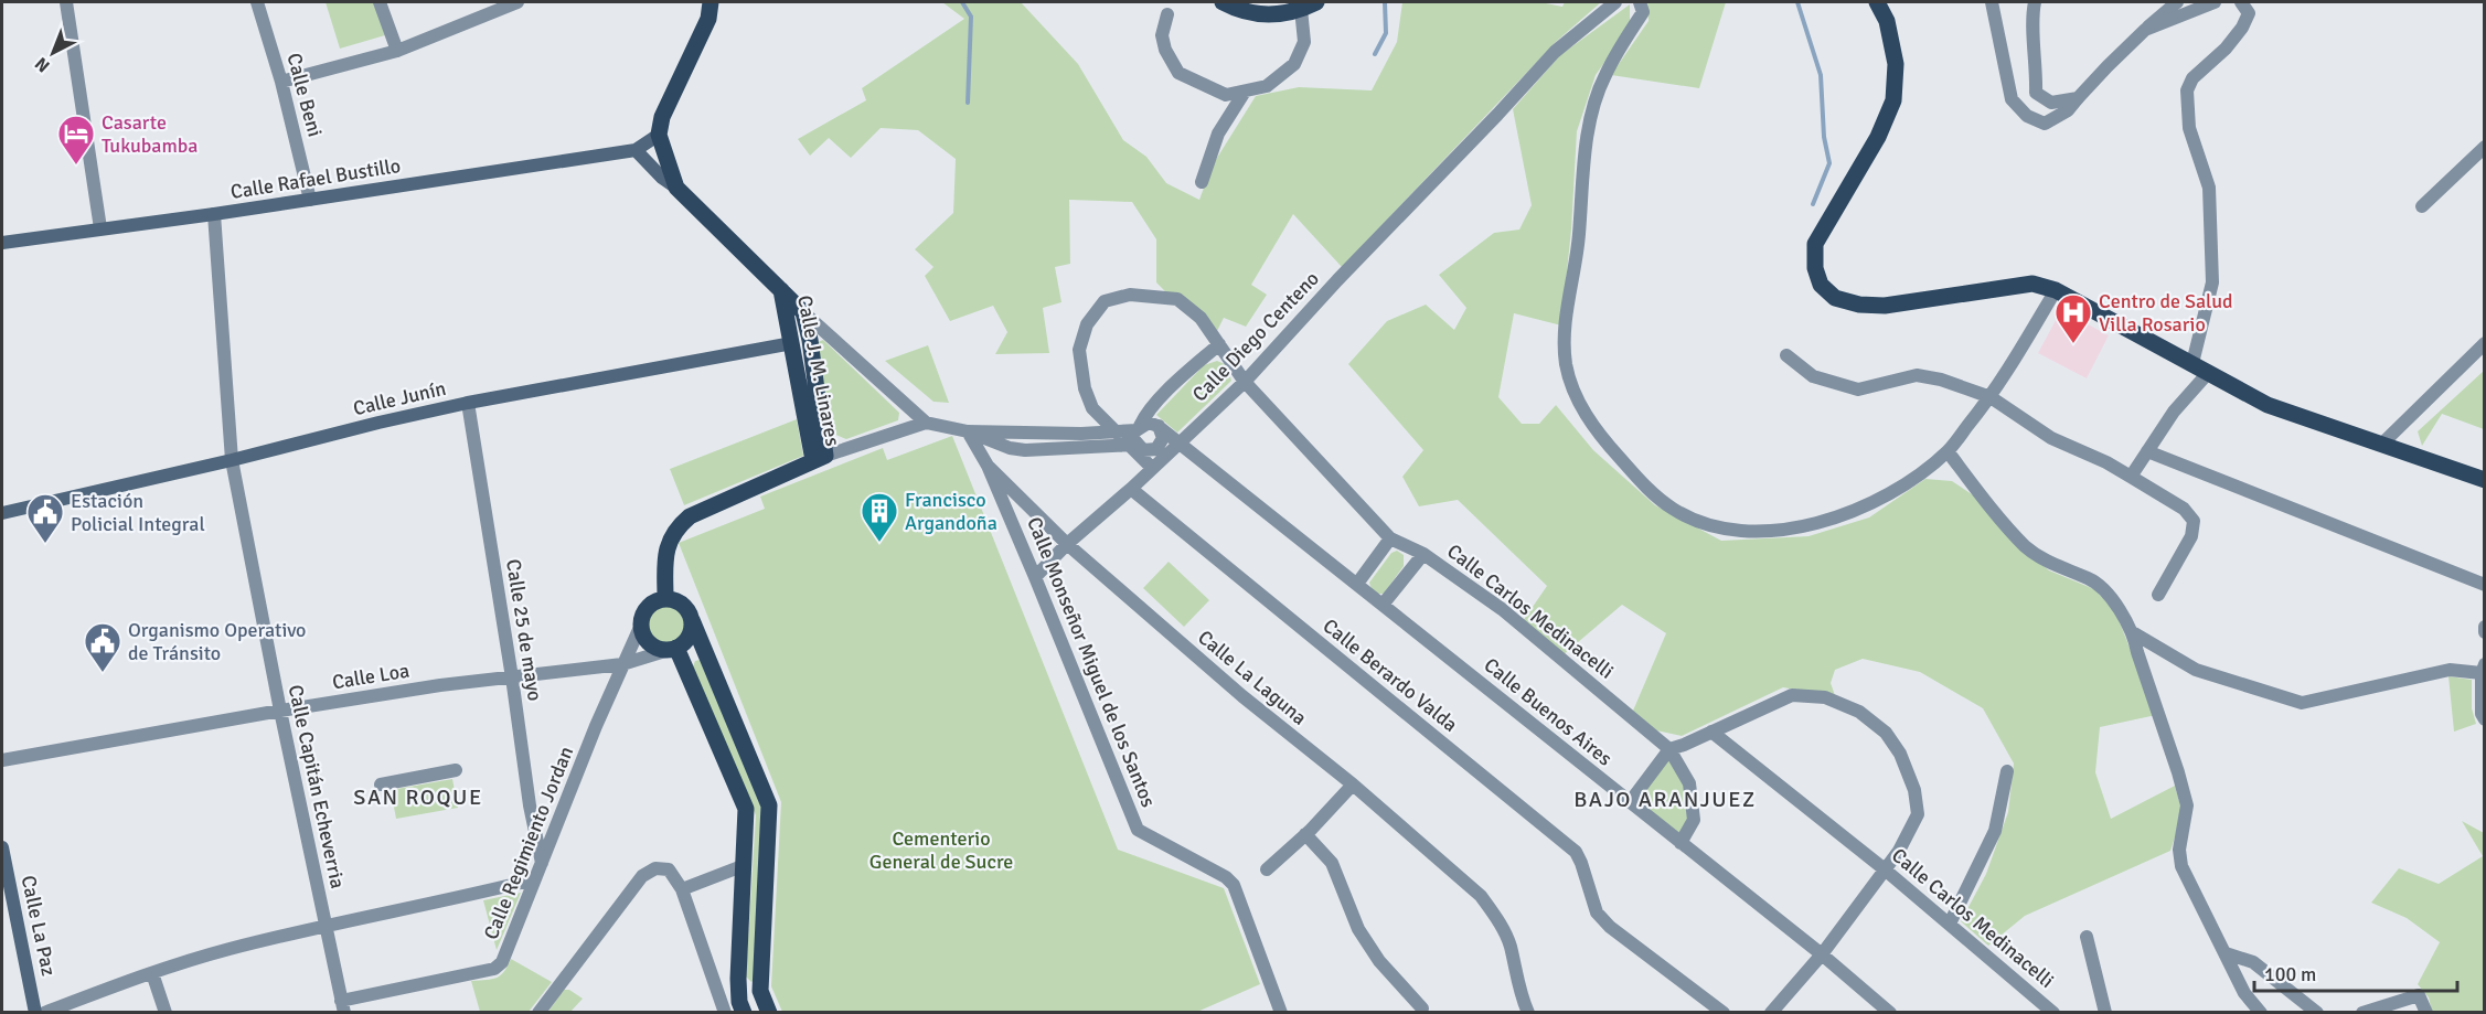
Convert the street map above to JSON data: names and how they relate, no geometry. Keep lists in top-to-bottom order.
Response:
{
  "streets": {
    "main road": [
      "Calle Rafael Bustillo",
      "Calle J. M. Linares",
      "Calle Junín",
      "Calle La Paz"
    ],
    "street": [
      "Calle Beni",
      "Calle Diego Centeno",
      "Calle Carlos Medinacelli",
      "Calle 25 de mayo",
      "Calle Monseñor Miguel de los Santos",
      "Calle Berardo Valda",
      "Calle Loa",
      "Calle La Laguna",
      "Calle Buenos Aires",
      "Calle Capitán Echeverria",
      "Calle Regimiento Jordan"
    ]
  },
  "crossings": [
    ["Calle Beni", "Calle Rafael Bustillo"],
    ["Calle Rafael Bustillo", "Calle J. M. Linares"],
    ["Calle Rafael Bustillo", "Calle Capitán Echeverria"],
    ["Calle Diego Centeno", "Calle Carlos Medinacelli"],
    ["Calle Diego Centeno", "Calle Monseñor Miguel de los Santos"],
    ["Calle Diego Centeno", "Calle Berardo Valda"],
    ["Calle Diego Centeno", "Calle La Laguna"],
    ["Calle Diego Centeno", "Calle Buenos Aires"],
    ["Calle J. M. Linares", "Calle Junín"],
    ["Calle Junín", "Calle 25 de mayo"],
    ["Calle Junín", "Calle Capitán Echeverria"],
    ["Calle Carlos Medinacelli", "Calle Buenos Aires"],
    ["Calle 25 de mayo", "Calle Loa"],
    ["Calle 25 de mayo", "Calle Regimiento Jordan"],
    ["Calle Monseñor Miguel de los Santos", "Calle La Laguna"],
    ["Calle Loa", "Calle Capitán Echeverria"],
    ["Calle Loa", "Calle Regimiento Jordan"],
    ["Calle Capitán Echeverria", "Calle Regimiento Jordan"]
  ],
  "districts": ["SAN ROQUE", "BAJO ARANJUEZ"],
  "parks": ["Cementerio General de Sucre"],
  "places": {
    "hotel": ["Casarte Tukubamba"],
    "hospital": ["Centro de Salud Villa Rosario"],
    "building": ["Francisco Argandoña"],
    "public building": ["Estación Policial Integral", "Organismo Operativo de Tránsito"]
  },
  "scale_bar": "100 m",
  "north": "bottom left"
}
